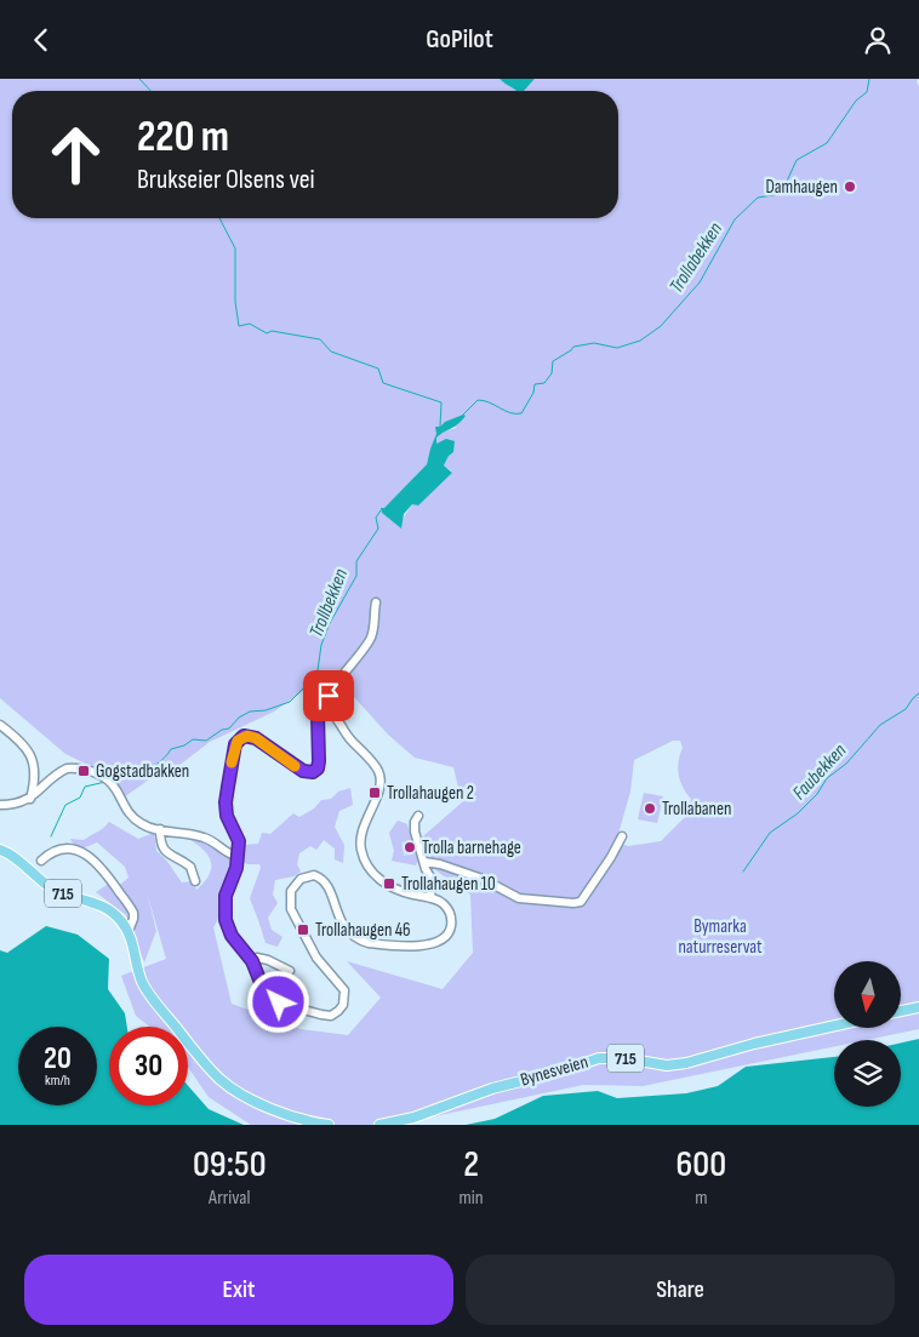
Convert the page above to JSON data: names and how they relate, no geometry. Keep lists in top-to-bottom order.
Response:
{
  "streets": {
    "main road": ["715", "Bynesveien"]
  },
  "water": ["Trollabekken", "Trollbekken", "Faubekken"],
  "parks": ["Bymarka naturreservat"],
  "places": {
    "other": ["Damhaugen", "Trollabanen", "Trolla barnehage"],
    "transit": [
      "Gogstadbakken",
      "Trollahaugen 2",
      "Trollahaugen 10",
      "Trollahaugen 46"
    ]
  },
  "north": "bottom",
  "page": {
    "header": "GoPilot",
    "turn": ["220 m", "Brukseier Olsens vei"],
    "speed": "20 km/h",
    "limit": "30",
    "eta": [
      "09:50",
      "Arrival",
      "2",
      "min",
      "600",
      "m"
    ],
    "buttons": ["Exit", "Share"]
  }
}
